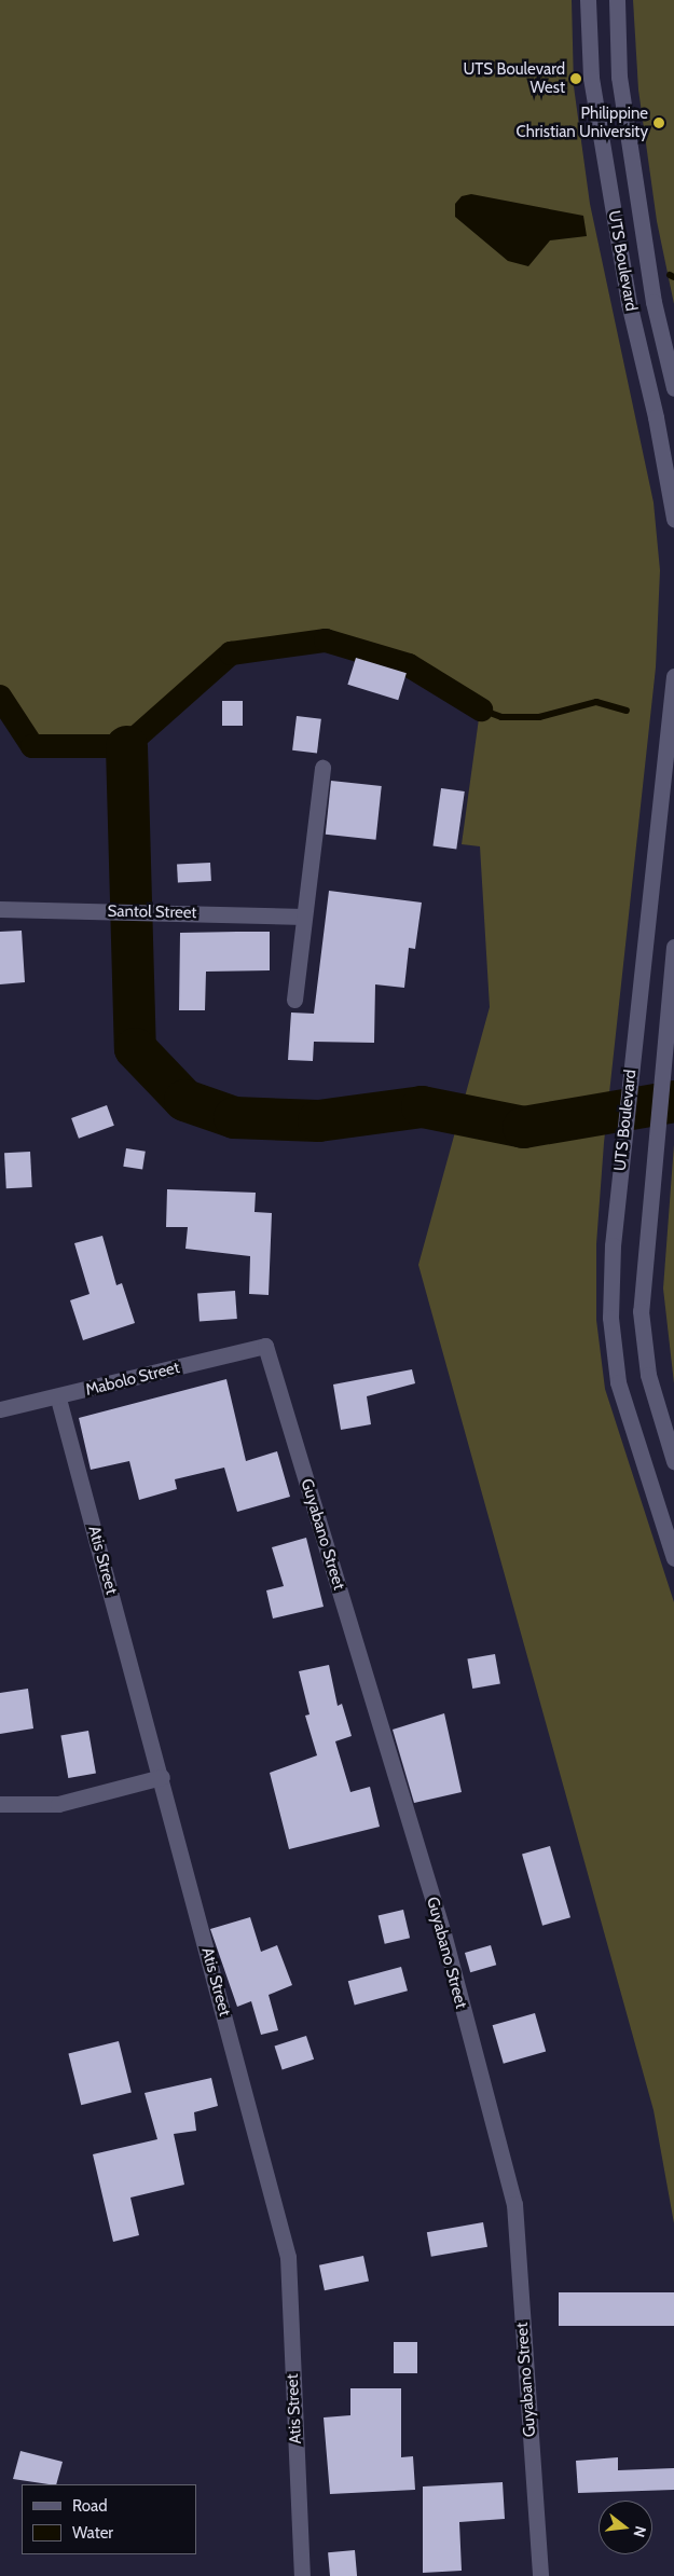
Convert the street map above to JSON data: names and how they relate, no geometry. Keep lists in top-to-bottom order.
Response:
{
  "streets": {
    "street": [
      "UTS Boulevard",
      "Santol Street",
      "Mabolo Street",
      "Guyabano Street",
      "Atis Street"
    ]
  },
  "crossings": [
    ["Mabolo Street", "Guyabano Street"],
    ["Mabolo Street", "Atis Street"]
  ],
  "places": ["UTS Boulevard West", "Philippine Christian University"],
  "legend": ["Road", "Water"],
  "north": "right"
}
